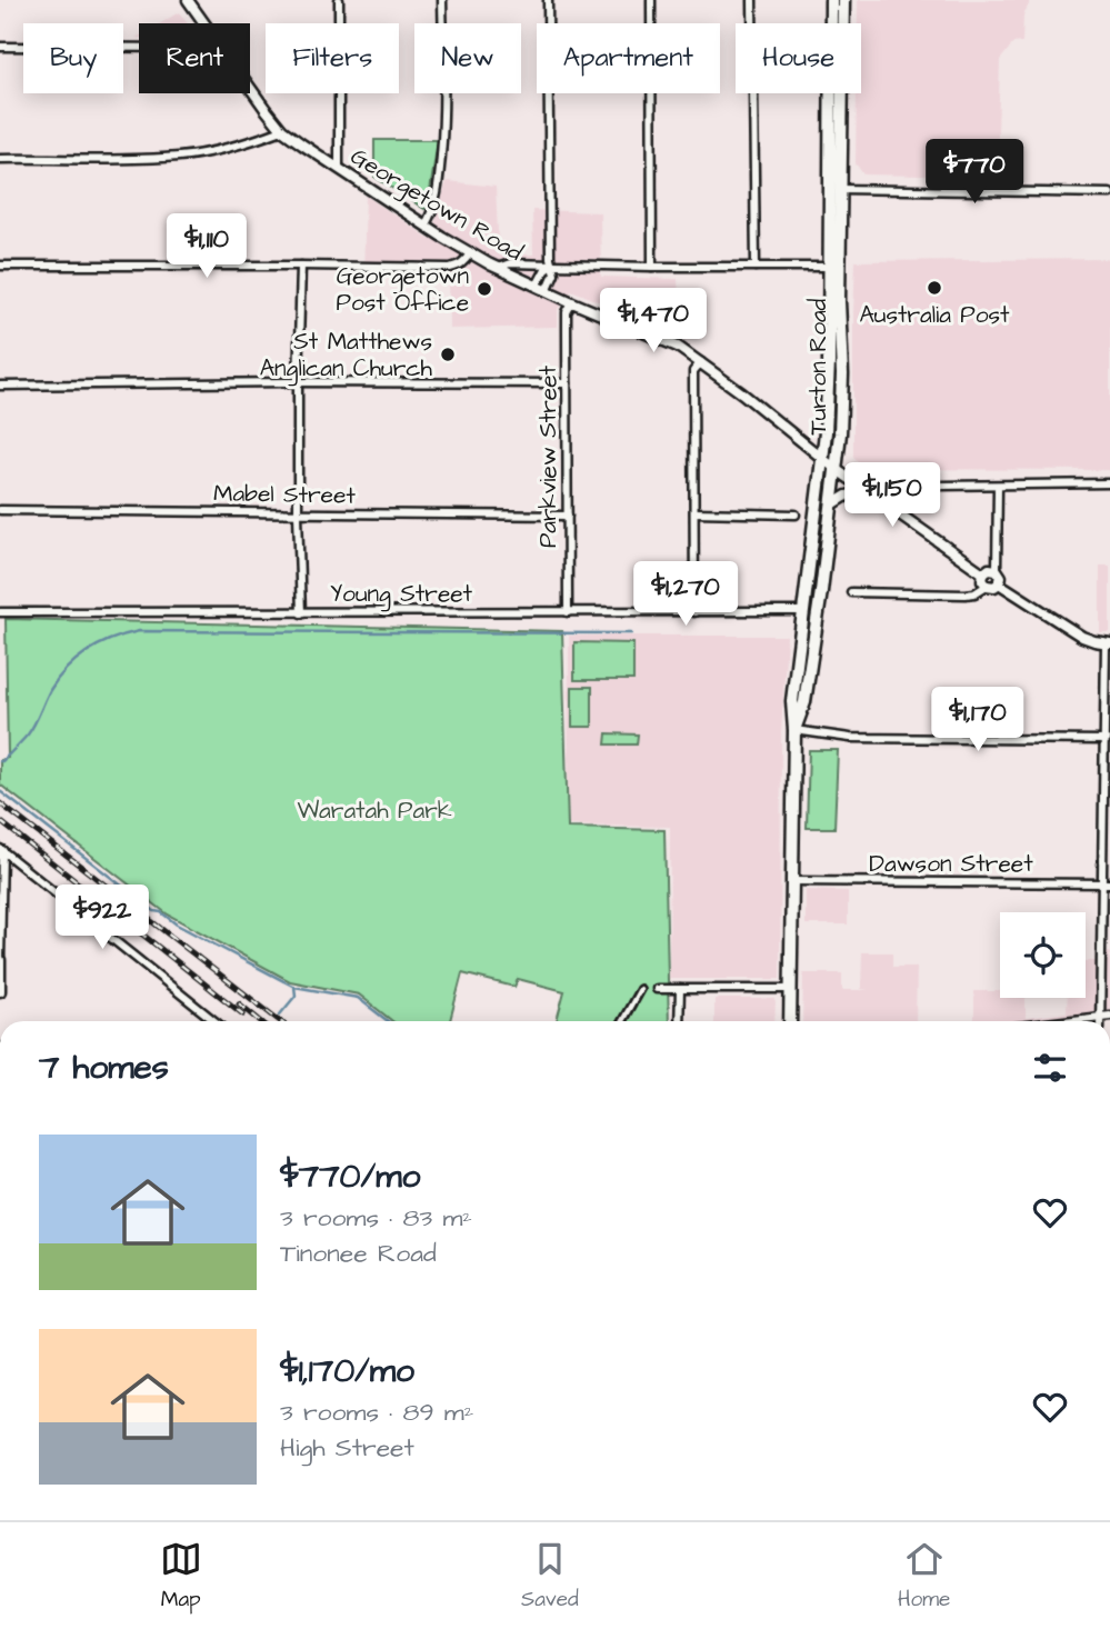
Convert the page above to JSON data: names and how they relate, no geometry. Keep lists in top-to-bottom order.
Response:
{
  "streets": {
    "main road": ["Turton Road"],
    "street": [
      "Georgetown Road",
      "Parkview Street",
      "Mabel Street",
      "Young Street",
      "Dawson Street"
    ]
  },
  "crossings": [
    ["Georgetown Road", "Turton Road"],
    ["Georgetown Road", "Parkview Street"],
    ["Turton Road", "Young Street"],
    ["Turton Road", "Dawson Street"],
    ["Parkview Street", "Mabel Street"],
    ["Parkview Street", "Young Street"]
  ],
  "parks": ["Waratah Park"],
  "places": ["Australia Post", "Georgetown Post Office", "St Matthews Anglican Church"],
  "page": {
    "chip": [
      "Buy",
      "Rent",
      "Filters",
      "New",
      "Apartment",
      "House"
    ],
    "price": [
      "$770",
      "$1,110",
      "$1,470",
      "$1,150",
      "$1,270",
      "$1,170",
      "$922"
    ],
    "heading": "7 homes",
    "list": [
      {
        "name": "$770/mo",
        "note": "3 rooms · 83 m² · Tinonee Road"
      },
      {
        "name": "$1,170/mo",
        "note": "3 rooms · 89 m² · High Street"
      }
    ],
    "tabs": ["Map", "Saved", "Home"]
  }
}
